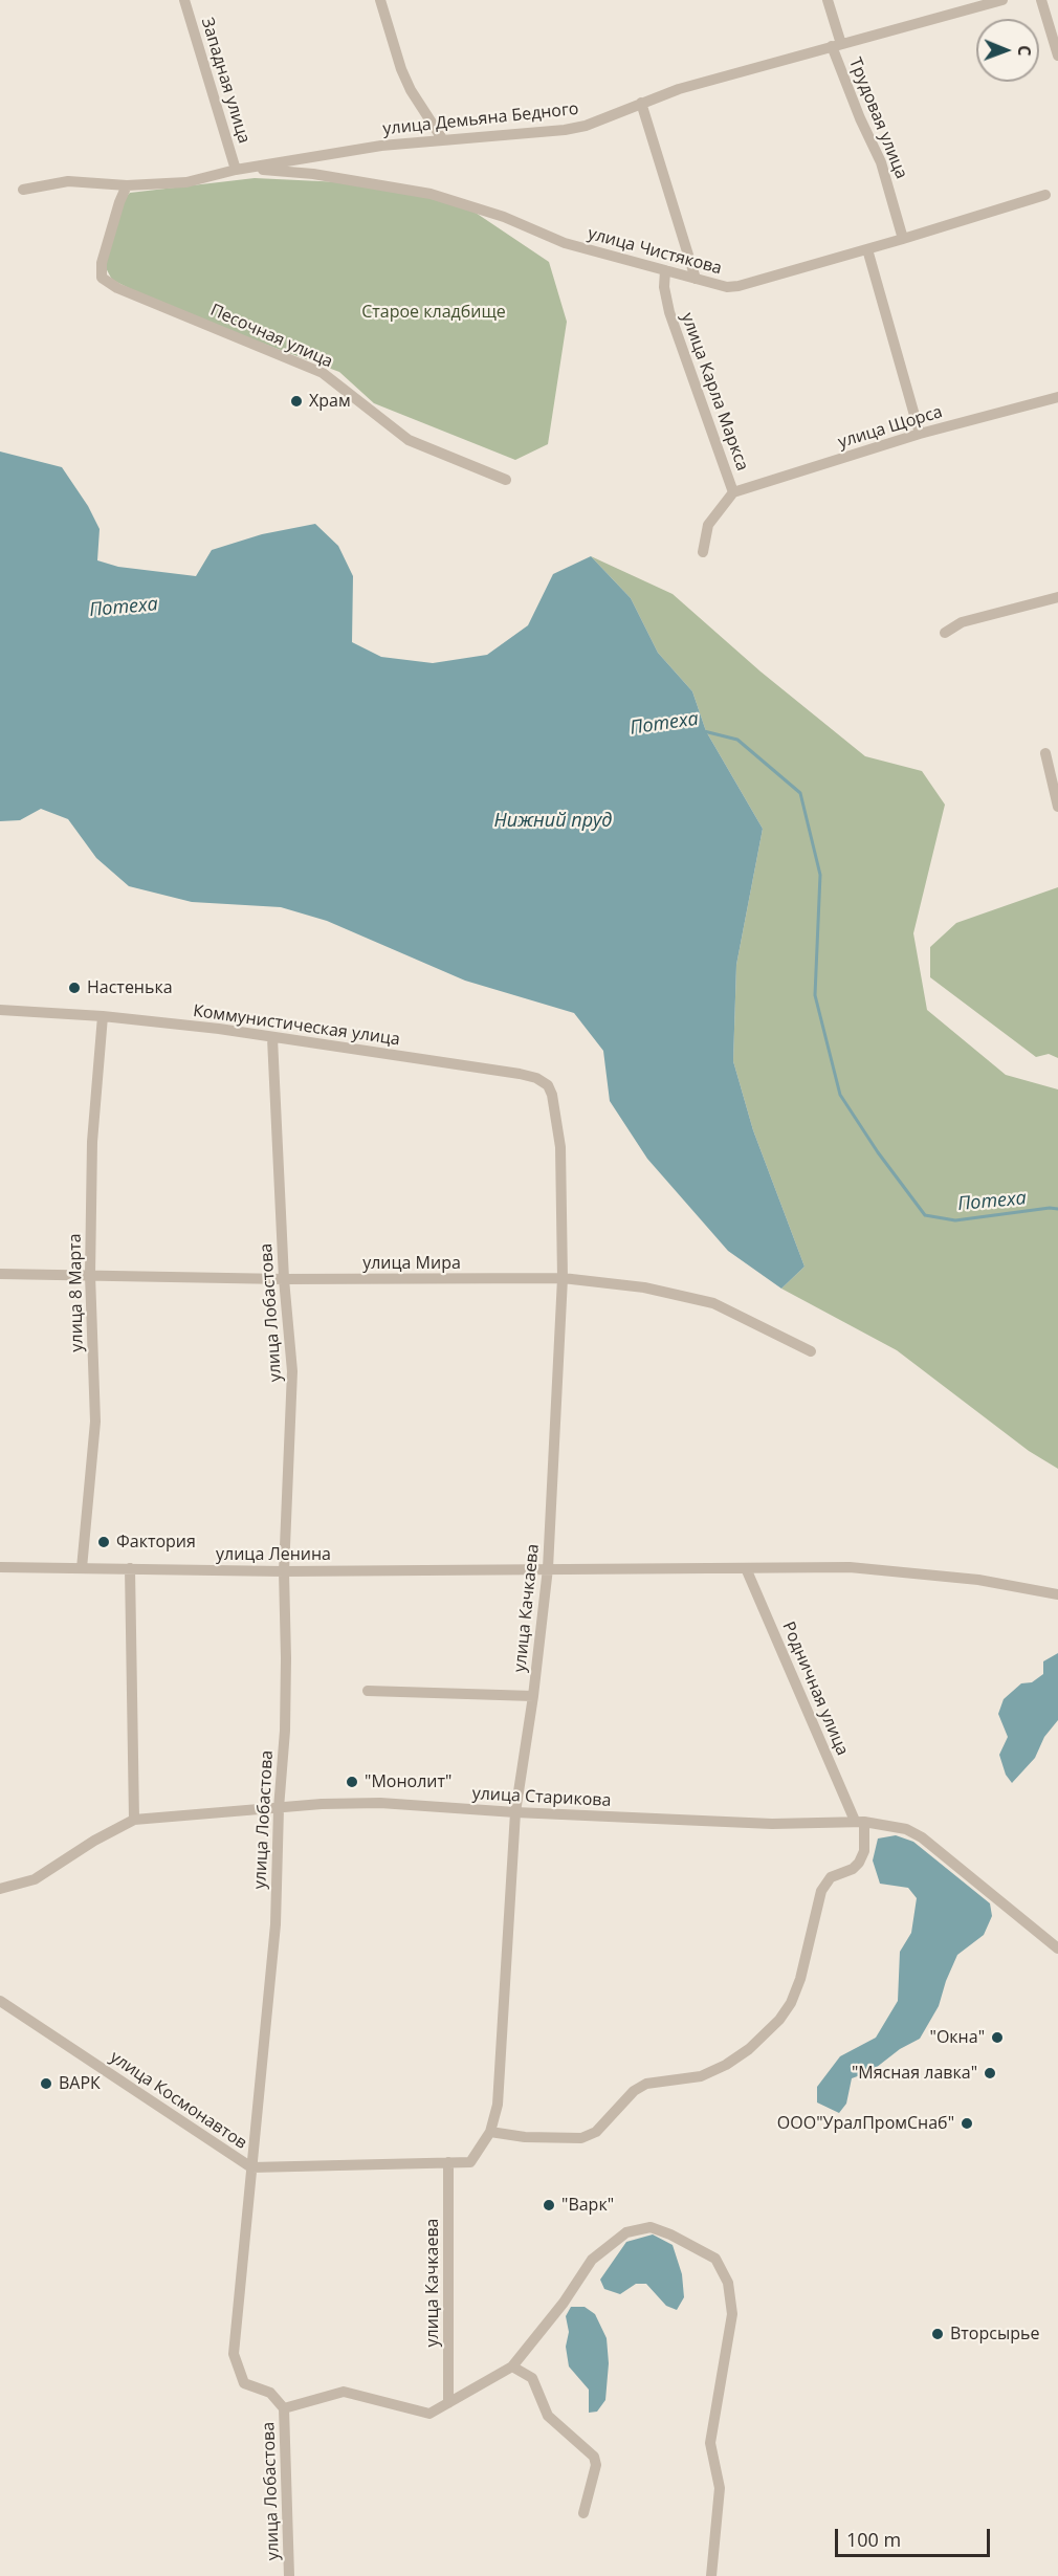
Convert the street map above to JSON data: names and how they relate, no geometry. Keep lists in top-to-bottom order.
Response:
{
  "streets": {
    "street": [
      "Западная улица",
      "Трудовая улица",
      "улица Демьяна Бедного",
      "улица Чистякова",
      "Песочная улица",
      "улица Карла Маркса",
      "улица Щорса",
      "Коммунистическая улица",
      "улица Мира",
      "улица 8 Марта",
      "улица Лобастова",
      "улица Ленина",
      "улица Качкаева",
      "Родничная улица",
      "улица Старикова",
      "улица Космонавтов"
    ]
  },
  "crossings": [
    ["Западная улица", "улица Демьяна Бедного"],
    ["Трудовая улица", "улица Демьяна Бедного"],
    ["Трудовая улица", "улица Чистякова"],
    ["улица Демьяна Бедного", "улица Чистякова"],
    ["улица Демьяна Бедного", "Песочная улица"],
    ["улица Чистякова", "улица Карла Маркса"],
    ["улица Карла Маркса", "улица Щорса"],
    ["Коммунистическая улица", "улица 8 Марта"],
    ["Коммунистическая улица", "улица Лобастова"],
    ["Коммунистическая улица", "улица Качкаева"],
    ["улица Мира", "улица 8 Марта"],
    ["улица Мира", "улица Лобастова"],
    ["улица Мира", "улица Качкаева"],
    ["улица 8 Марта", "улица Ленина"],
    ["улица Лобастова", "улица Ленина"],
    ["улица Лобастова", "улица Старикова"],
    ["улица Лобастова", "улица Космонавтов"],
    ["улица Ленина", "улица Качкаева"],
    ["улица Ленина", "Родничная улица"],
    ["улица Качкаева", "улица Старикова"],
    ["улица Качкаева", "улица Космонавтов"],
    ["Родничная улица", "улица Старикова"]
  ],
  "water": ["Потеха", "Нижний пруд"],
  "parks": ["Старое кладбище"],
  "places": [
    "Храм",
    "Настенька",
    "Фактория",
    "\"Монолит\"",
    "\"Окна\"",
    "\"Мясная лавка\"",
    "ВАРК",
    "ООО\"УралПромСнаб\"",
    "\"Варк\"",
    "Вторсырье"
  ],
  "scale_bar": "100 m",
  "north": "right"
}
